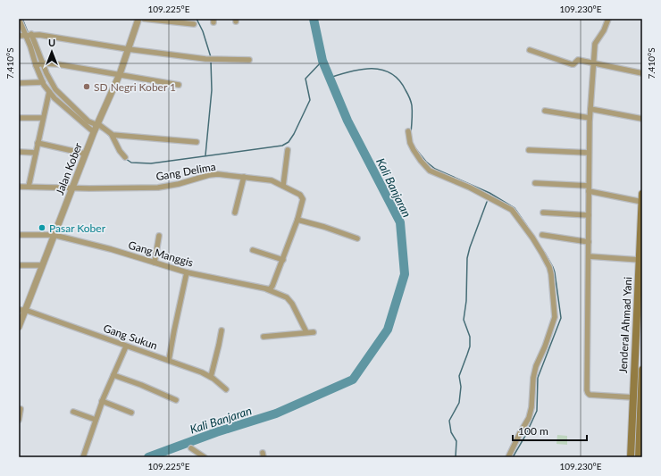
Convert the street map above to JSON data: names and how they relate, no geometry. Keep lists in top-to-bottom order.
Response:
{
  "streets": {
    "main road": ["Jenderal Ahmad Yani"],
    "street": [
      "Jalan Kober",
      "Gang Delima",
      "Gang Manggis",
      "Gang Sukun"
    ]
  },
  "crossings": [
    ["Jalan Kober", "Gang Delima"],
    ["Jalan Kober", "Gang Manggis"],
    ["Jalan Kober", "Gang Sukun"],
    ["Gang Delima", "Gang Manggis"]
  ],
  "water": ["Kali Banjaran"],
  "places": ["SD Negri Kober 1", "Pasar Kober"],
  "scale_bar": "100 m",
  "north": "top",
  "coordinates": ["109.225°E", "109.230°E", "7.410°S"]
}
